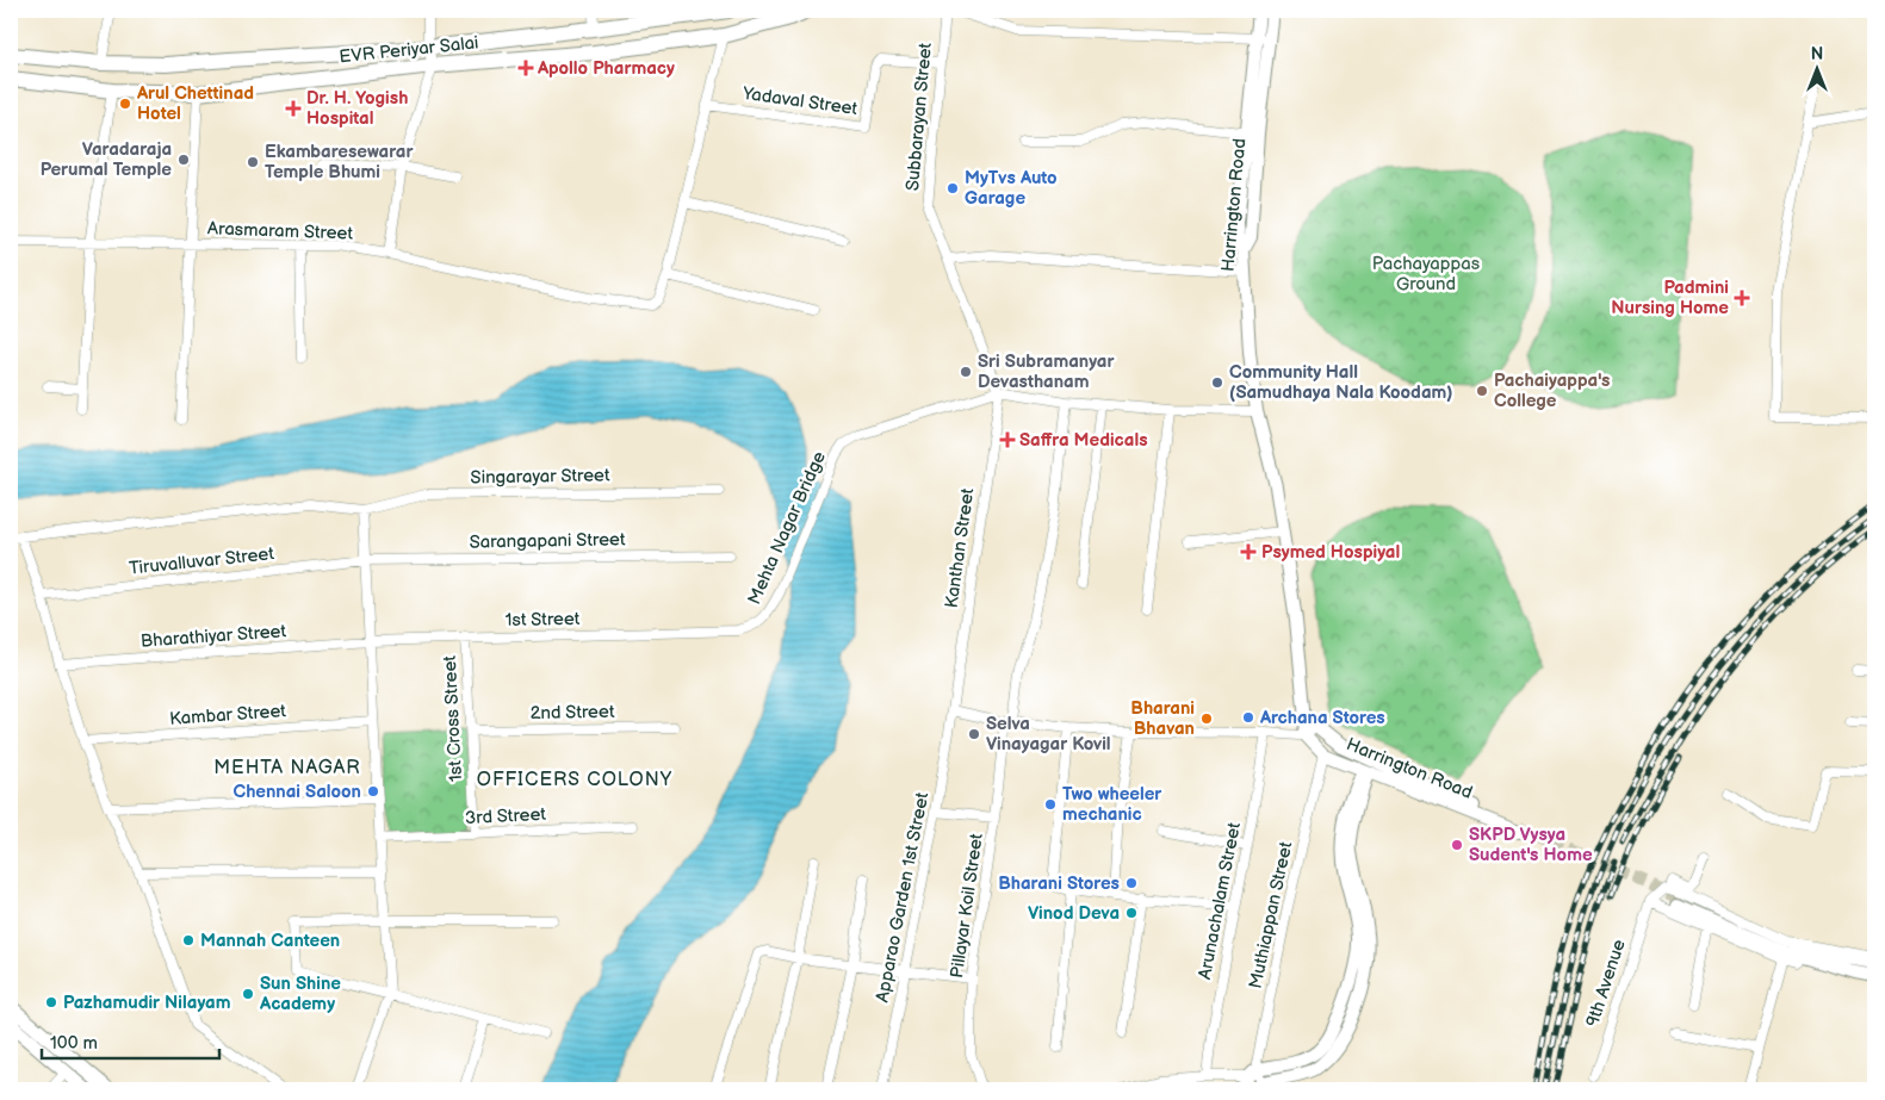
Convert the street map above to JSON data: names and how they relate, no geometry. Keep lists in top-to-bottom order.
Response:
{
  "streets": {
    "main road": ["EVR Periyar Salai"],
    "street": [
      "Yadaval Street",
      "Subbarayan Street",
      "Harrington Road",
      "Arasmaram Street",
      "Singarayar Street",
      "Mehta Nagar Bridge",
      "Sarangapani Street",
      "Kanthan Street",
      "Tiruvalluvar Street",
      "1st Street",
      "Bharathiyar Street",
      "2nd Street",
      "Kambar Street",
      "1st Cross Street",
      "3rd Street",
      "Apparao Garden 1st Street",
      "Arunachalam Street",
      "Pillayar Koil Street",
      "Muthiappan Street",
      "9th Avenue"
    ]
  },
  "crossings": [
    ["Yadaval Street", "Subbarayan Street"],
    ["Subbarayan Street", "Mehta Nagar Bridge"],
    ["Subbarayan Street", "Kanthan Street"],
    ["Harrington Road", "Muthiappan Street"],
    ["Mehta Nagar Bridge", "Kanthan Street"],
    ["Mehta Nagar Bridge", "1st Street"],
    ["Sarangapani Street", "Tiruvalluvar Street"],
    ["Kanthan Street", "Apparao Garden 1st Street"],
    ["1st Street", "Bharathiyar Street"],
    ["1st Street", "1st Cross Street"],
    ["2nd Street", "1st Cross Street"],
    ["1st Cross Street", "3rd Street"]
  ],
  "districts": ["MEHTA NAGAR", "OFFICERS COLONY"],
  "parks": ["Pachayappas Ground"],
  "places": {
    "health": [
      "Apollo Pharmacy",
      "Dr. H. Yogish Hospital",
      "Padmini Nursing Home",
      "Saffra Medicals",
      "Psymed Hospiyal"
    ],
    "other": [
      "Arul Chettinad Hotel",
      "Varadaraja Perumal Temple",
      "Ekambaresewarar Temple Bhumi",
      "MyTvs Auto Garage",
      "Sri Subramanyar Devasthanam",
      "Community Hall (Samudhaya Nala Koodam)",
      "Pachaiyappa's College",
      "Archana Stores",
      "Bharani Bhavan",
      "Selva Vinayagar Kovil",
      "Chennai Saloon",
      "Two wheeler mechanic",
      "SKPD Vysya Sudent's Home",
      "Bharani Stores",
      "Vinod Deva",
      "Mannah Canteen",
      "Sun Shine Academy",
      "Pazhamudir Nilayam"
    ]
  },
  "scale_bar": "100 m",
  "north": "top"
}
